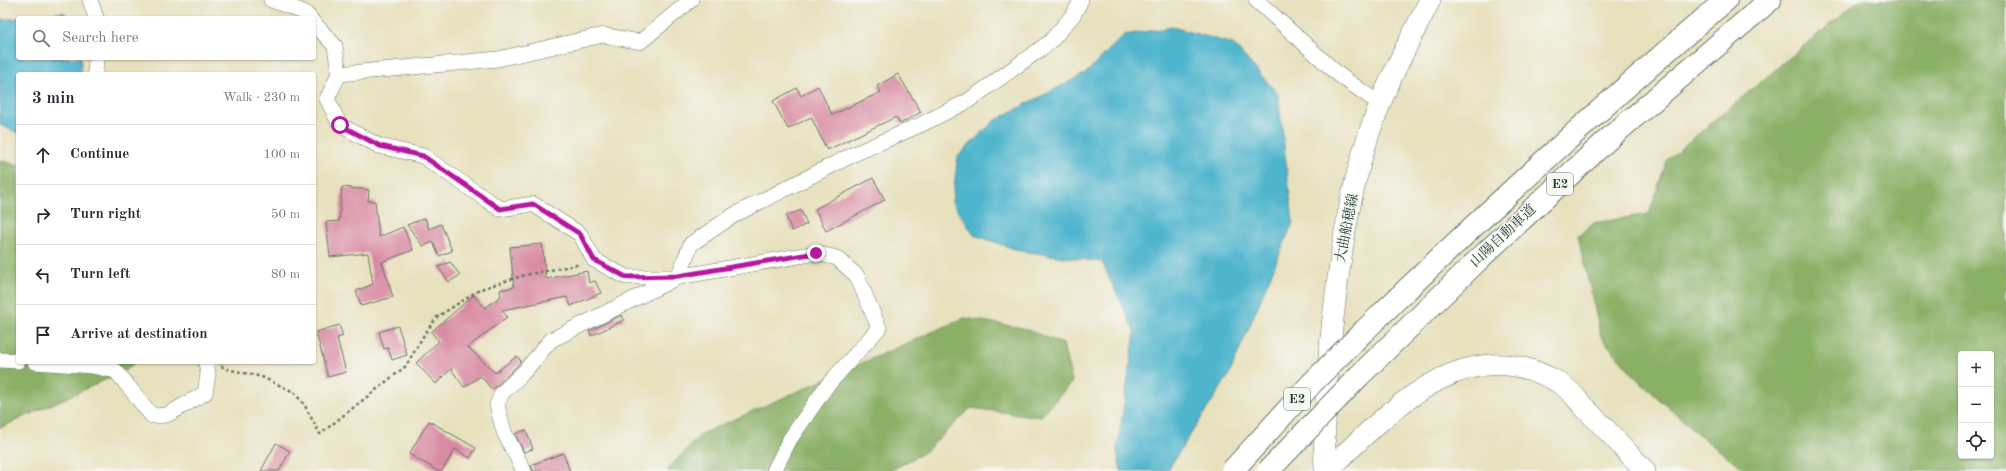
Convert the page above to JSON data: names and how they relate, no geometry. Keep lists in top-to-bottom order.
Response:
{
  "streets": {
    "highway": ["E2", "山陽自動車道"],
    "main road": ["大曲船穂線"]
  },
  "page": {
    "search": "Search here",
    "heading": ["3 min", "Walk · 230 m"],
    "list": [
      ["Continue", "100 m"],
      ["Turn right", "50 m"],
      ["Turn left", "80 m"],
      "Arrive at destination"
    ],
    "map_buttons": ["+", "−"]
  }
}
